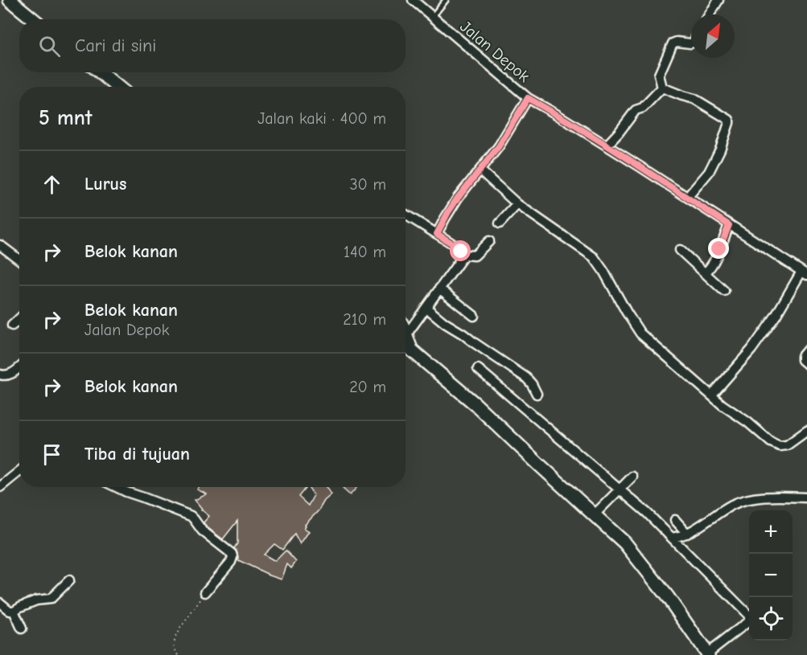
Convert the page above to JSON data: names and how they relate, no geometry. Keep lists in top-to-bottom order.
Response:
{
  "streets": {
    "street": ["Jalan Depok"]
  },
  "north": "top right",
  "page": {
    "search": "Cari di sini",
    "heading": ["5 mnt", "Jalan kaki · 400 m"],
    "list": [
      ["Lurus", "30 m"],
      ["Belok kanan", "140 m"],
      ["Belok kanan", "Jalan Depok", "210 m"],
      ["Belok kanan", "20 m"],
      "Tiba di tujuan"
    ],
    "map_buttons": ["+", "−"]
  }
}
